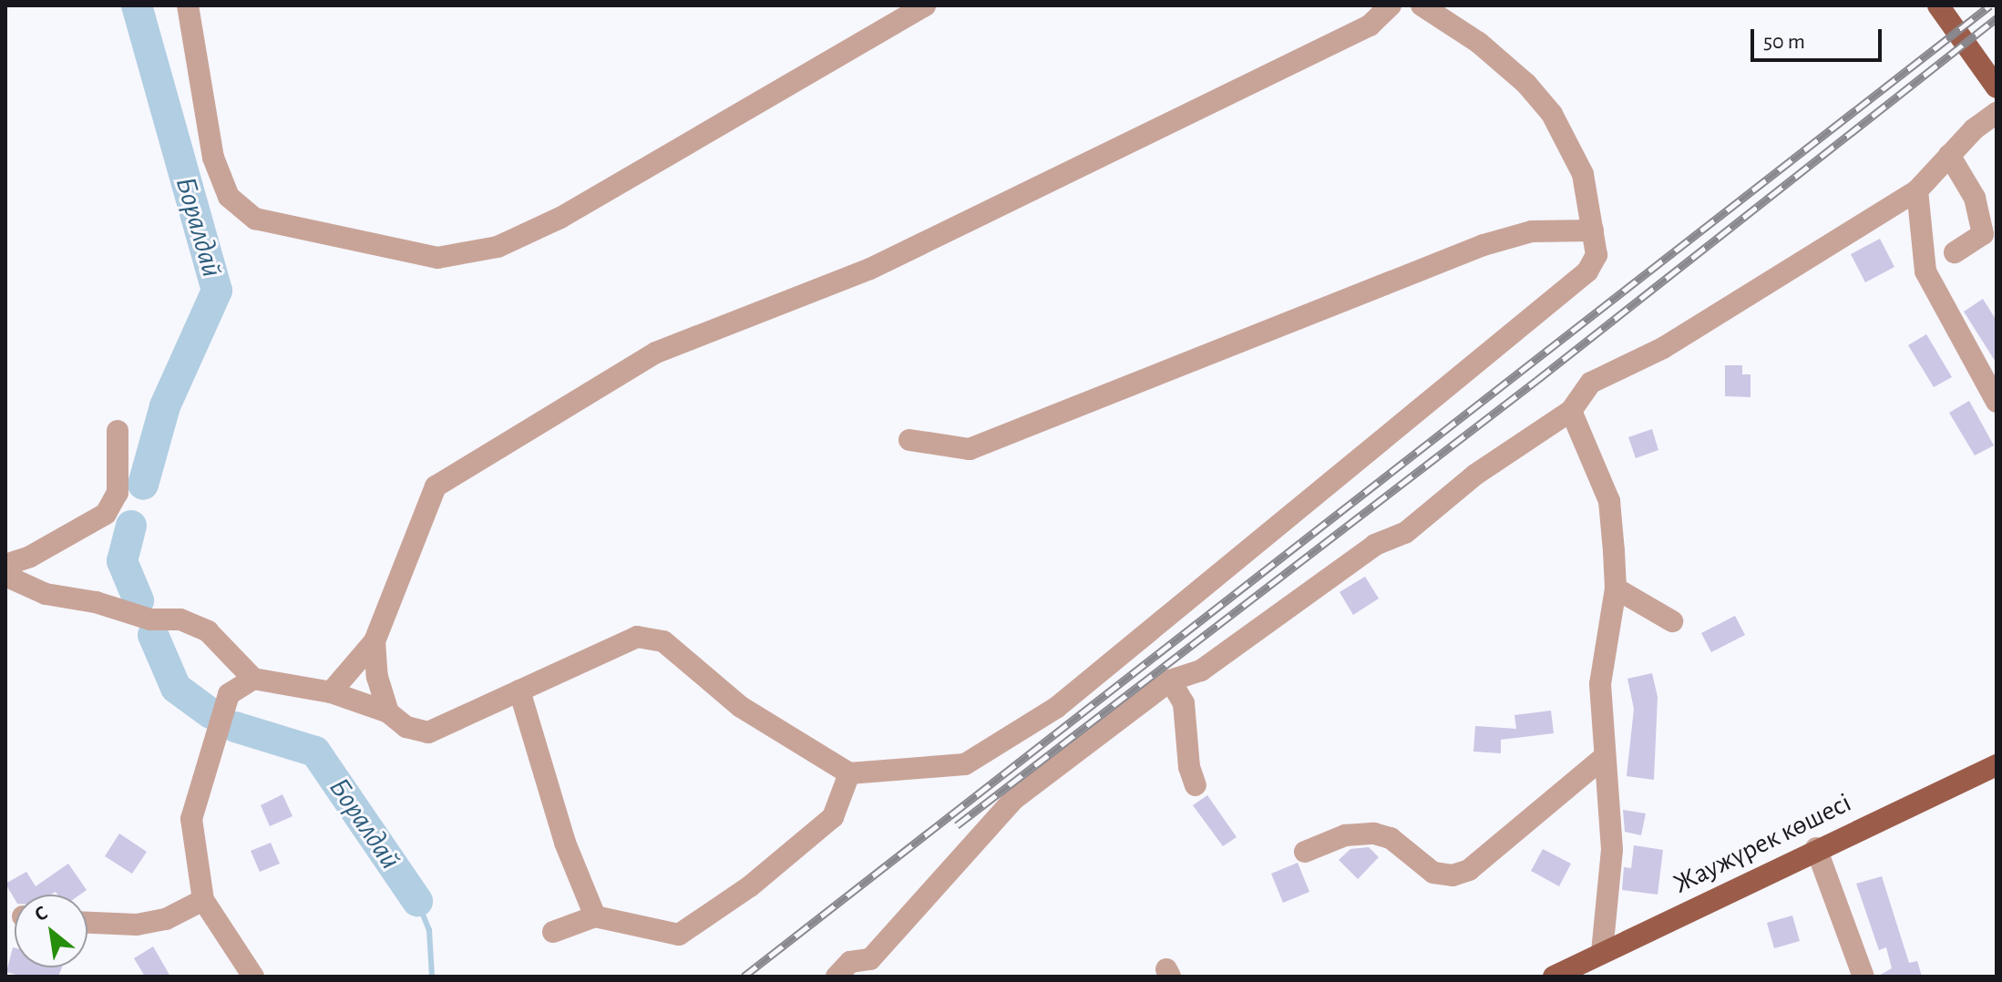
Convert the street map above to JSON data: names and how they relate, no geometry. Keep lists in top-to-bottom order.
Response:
{
  "streets": {
    "main road": ["Жаужүрек көшесі"]
  },
  "water": ["Боралдай"],
  "scale_bar": "50 m",
  "north": "top left"
}
